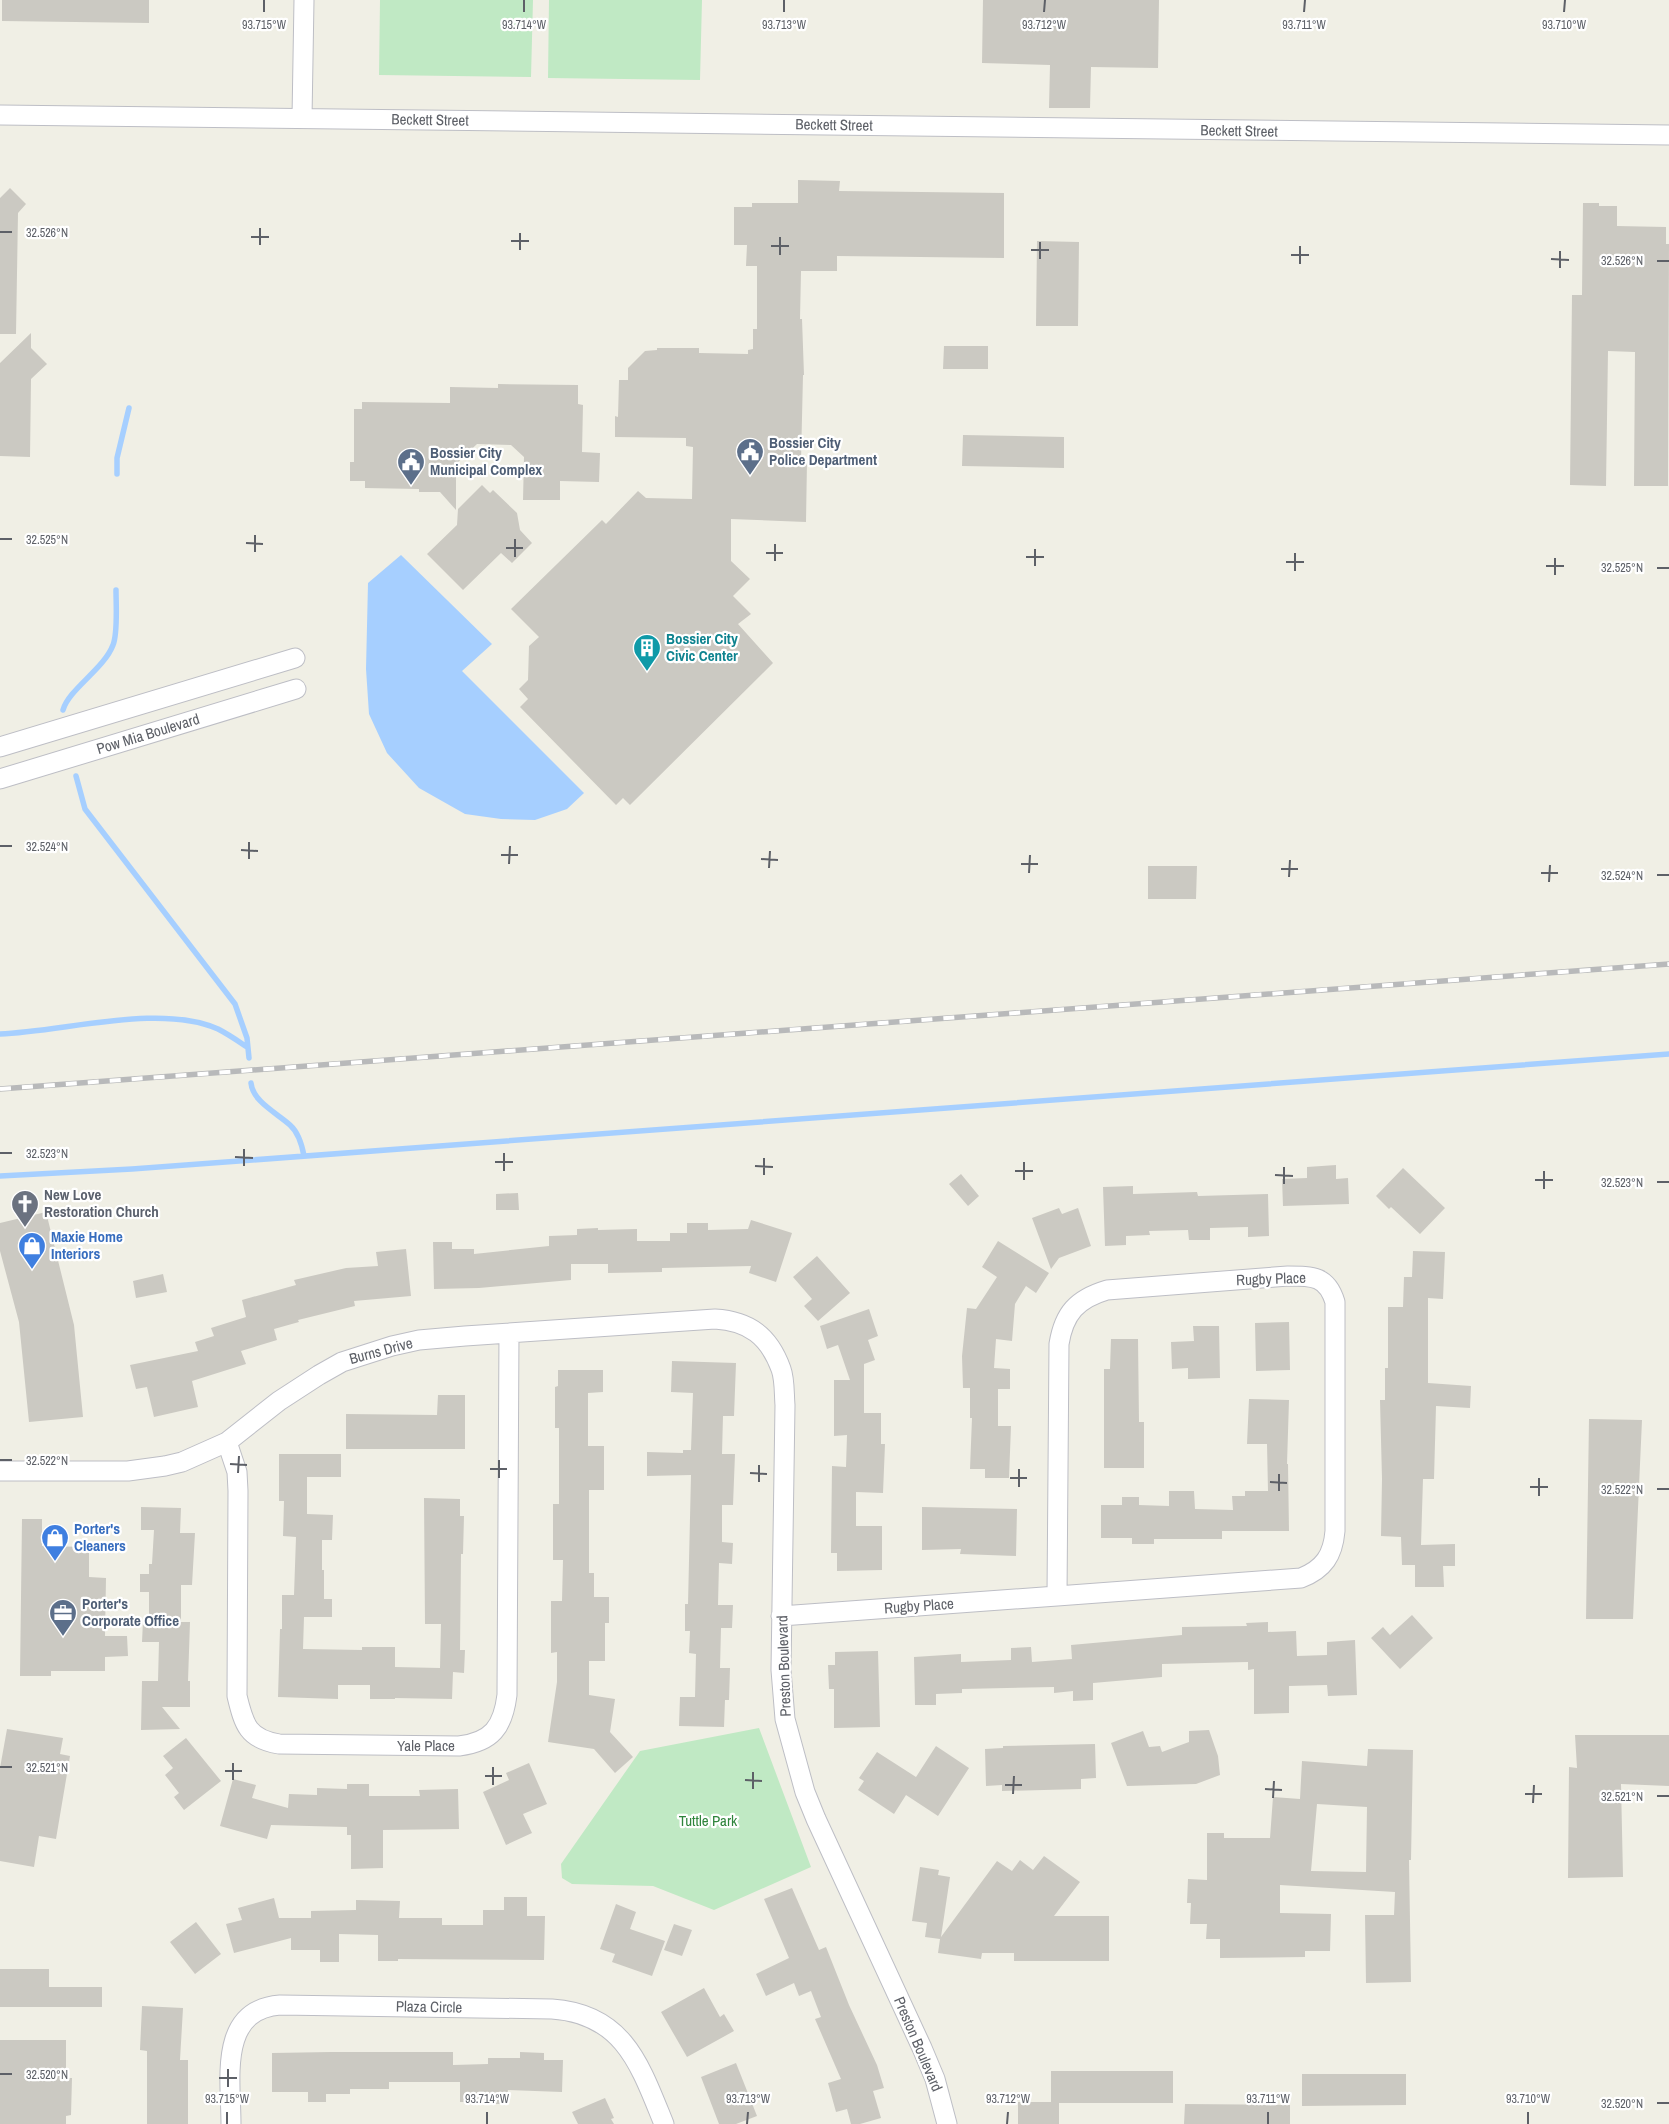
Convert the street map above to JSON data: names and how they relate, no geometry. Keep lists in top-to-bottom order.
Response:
{
  "streets": {
    "street": [
      "Beckett Street",
      "Pow Mia Boulevard",
      "Rugby Place",
      "Burns Drive",
      "Preston Boulevard",
      "Yale Place",
      "Plaza Circle"
    ]
  },
  "crossings": [
    ["Rugby Place", "Preston Boulevard"],
    ["Burns Drive", "Preston Boulevard"],
    ["Burns Drive", "Yale Place"]
  ],
  "parks": ["Tuttle Park"],
  "places": {
    "public building": ["Bossier City Police Department", "Bossier City Municipal Complex"],
    "building": ["Bossier City Civic Center"],
    "church": ["New Love Restoration Church"],
    "shop": ["Maxie Home Interiors", "Porter's Cleaners"],
    "office": ["Porter's Corporate Office"]
  },
  "coordinates": [
    "93.715°W",
    "93.714°W",
    "93.713°W",
    "93.712°W",
    "93.711°W",
    "93.710°W",
    "32.526°N",
    "32.525°N",
    "32.524°N",
    "32.523°N",
    "32.522°N",
    "32.521°N",
    "32.520°N"
  ]
}
